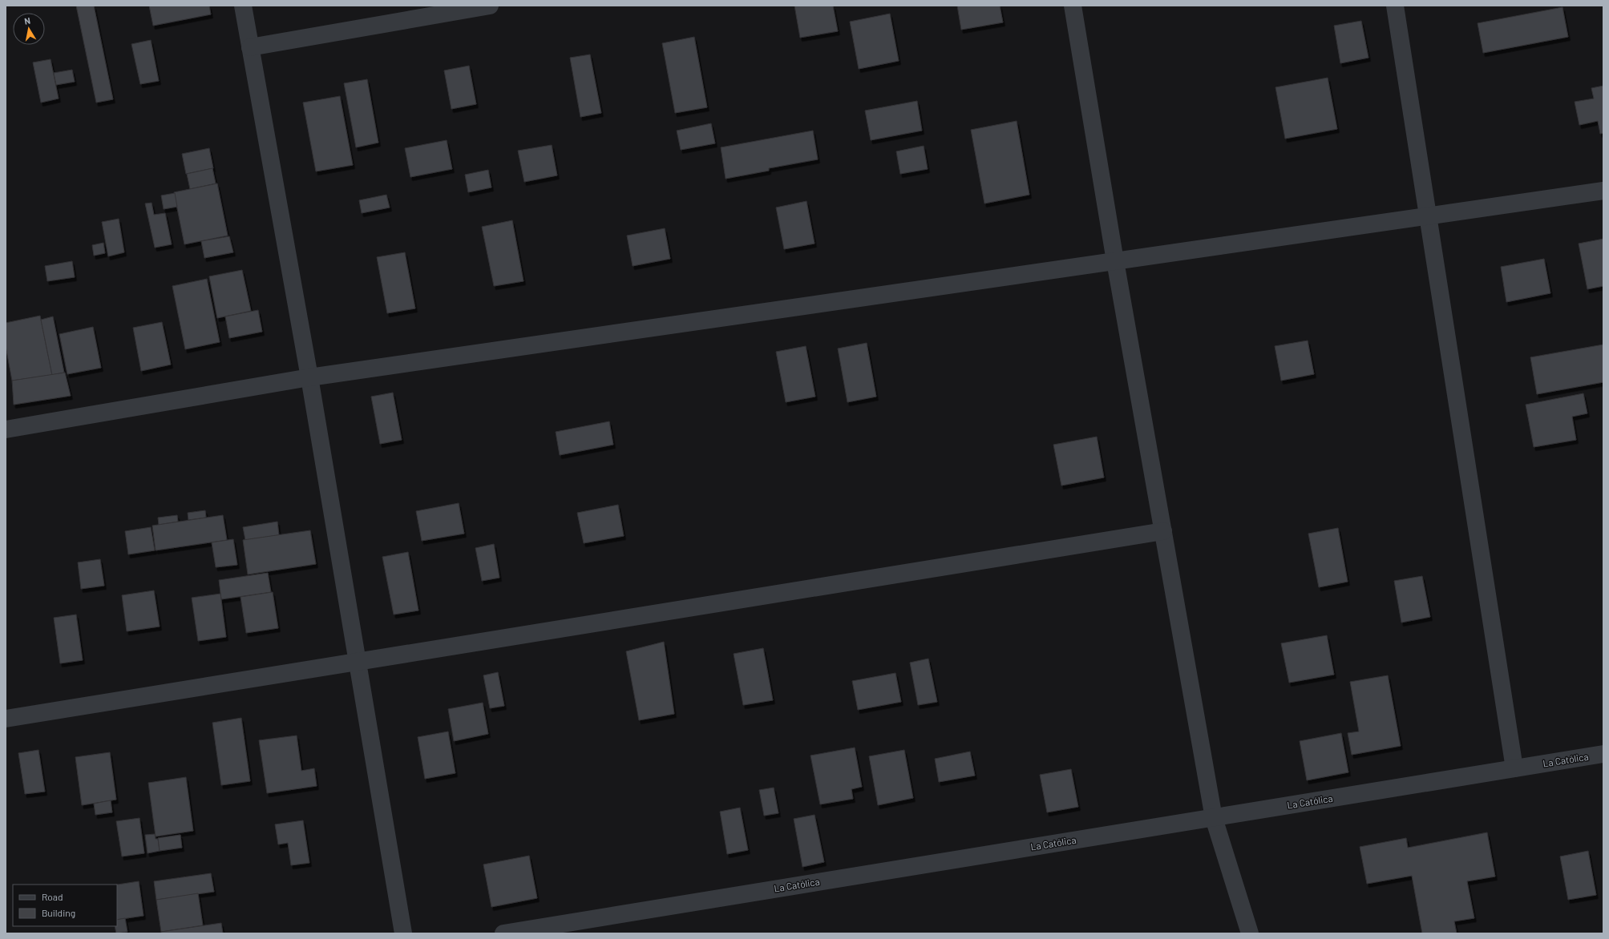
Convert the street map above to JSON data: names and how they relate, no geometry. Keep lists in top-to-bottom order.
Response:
{
  "streets": {
    "street": ["La Católica"]
  },
  "legend": ["Road", "Building"],
  "north": "top"
}
